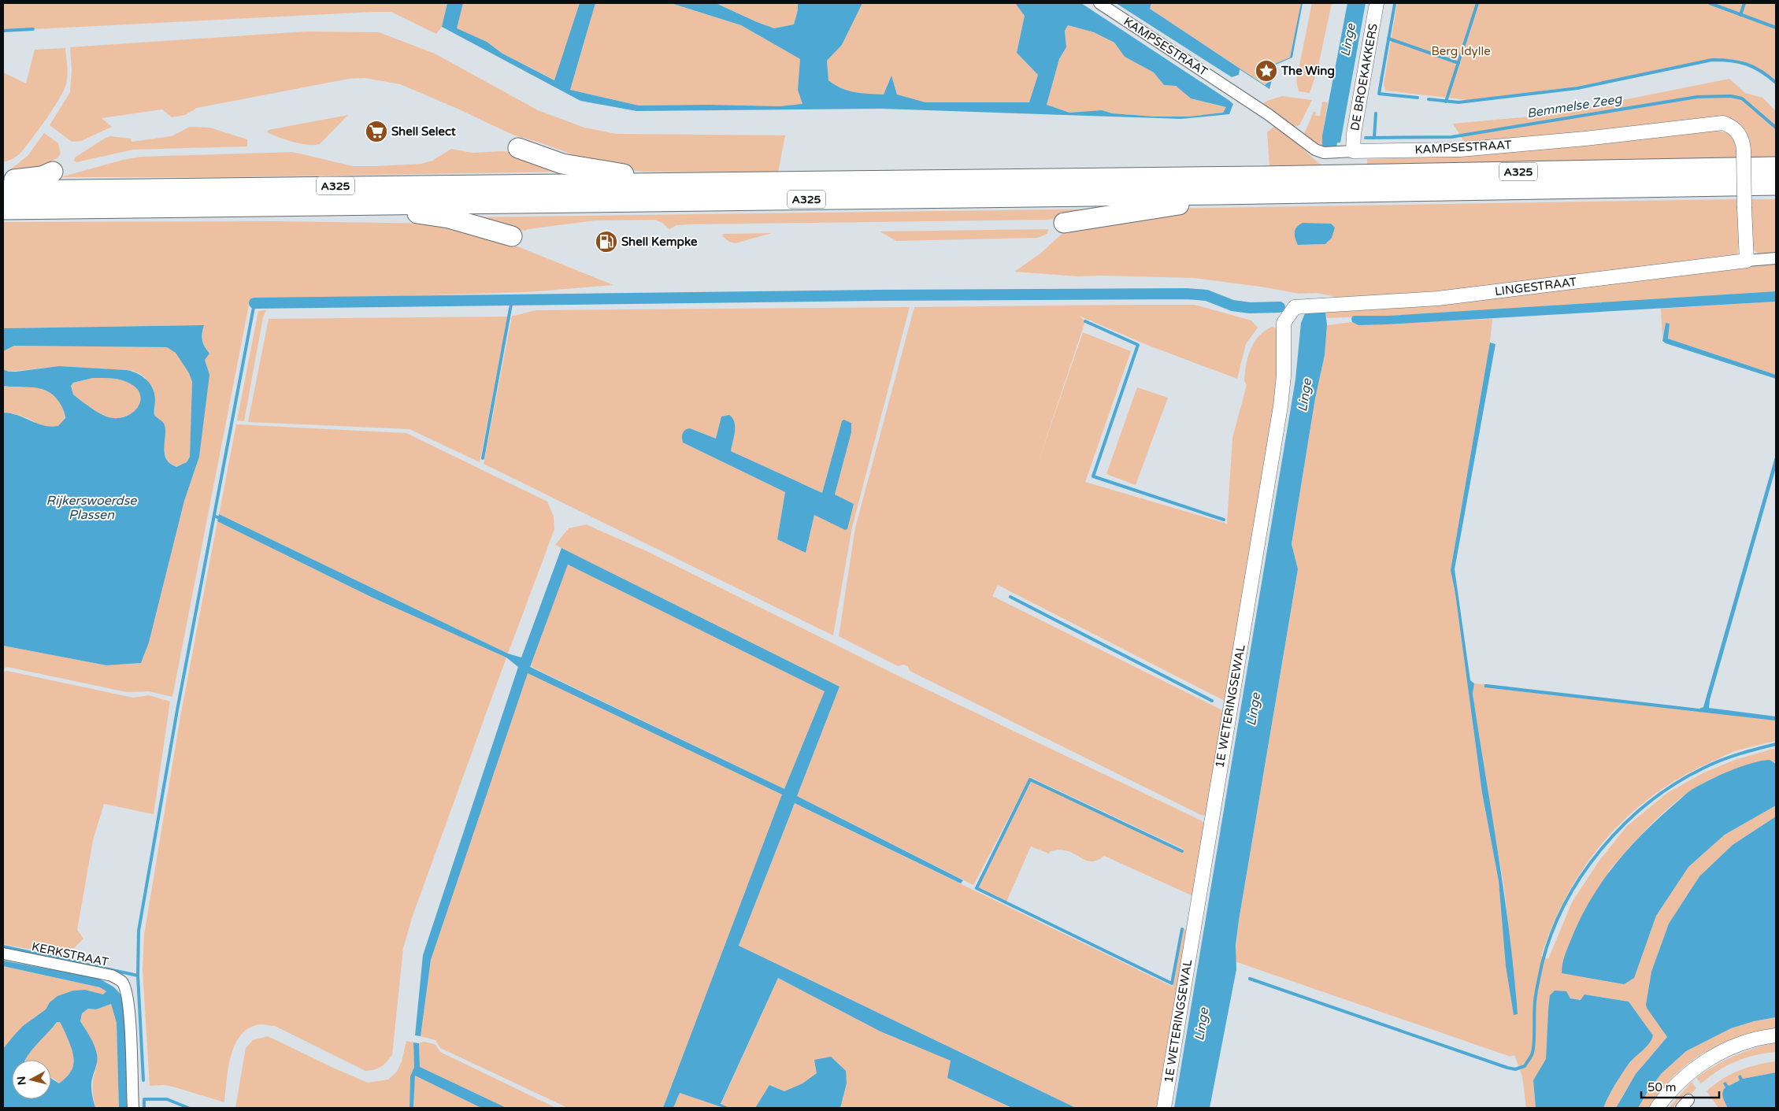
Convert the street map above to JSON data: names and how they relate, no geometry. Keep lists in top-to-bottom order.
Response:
{
  "streets": {
    "highway": ["A325"],
    "street": [
      "KAMPSESTRAAT",
      "DE BROEKAKKERS",
      "LINGESTRAAT",
      "1E WETERINGSEWAL",
      "KERKSTRAAT"
    ]
  },
  "crossings": [
    ["KAMPSESTRAAT", "DE BROEKAKKERS"],
    ["KAMPSESTRAAT", "LINGESTRAAT"],
    ["LINGESTRAAT", "1E WETERINGSEWAL"]
  ],
  "water": ["Linge", "Bemmelse Zeeg", "Rijkerswoerdse Plassen"],
  "parks": ["Berg Idylle"],
  "places": {
    "place": ["The Wing"],
    "supermarket": ["Shell Select"],
    "fuel station": ["Shell Kempke"]
  },
  "scale_bar": "50 m",
  "north": "left"
}
